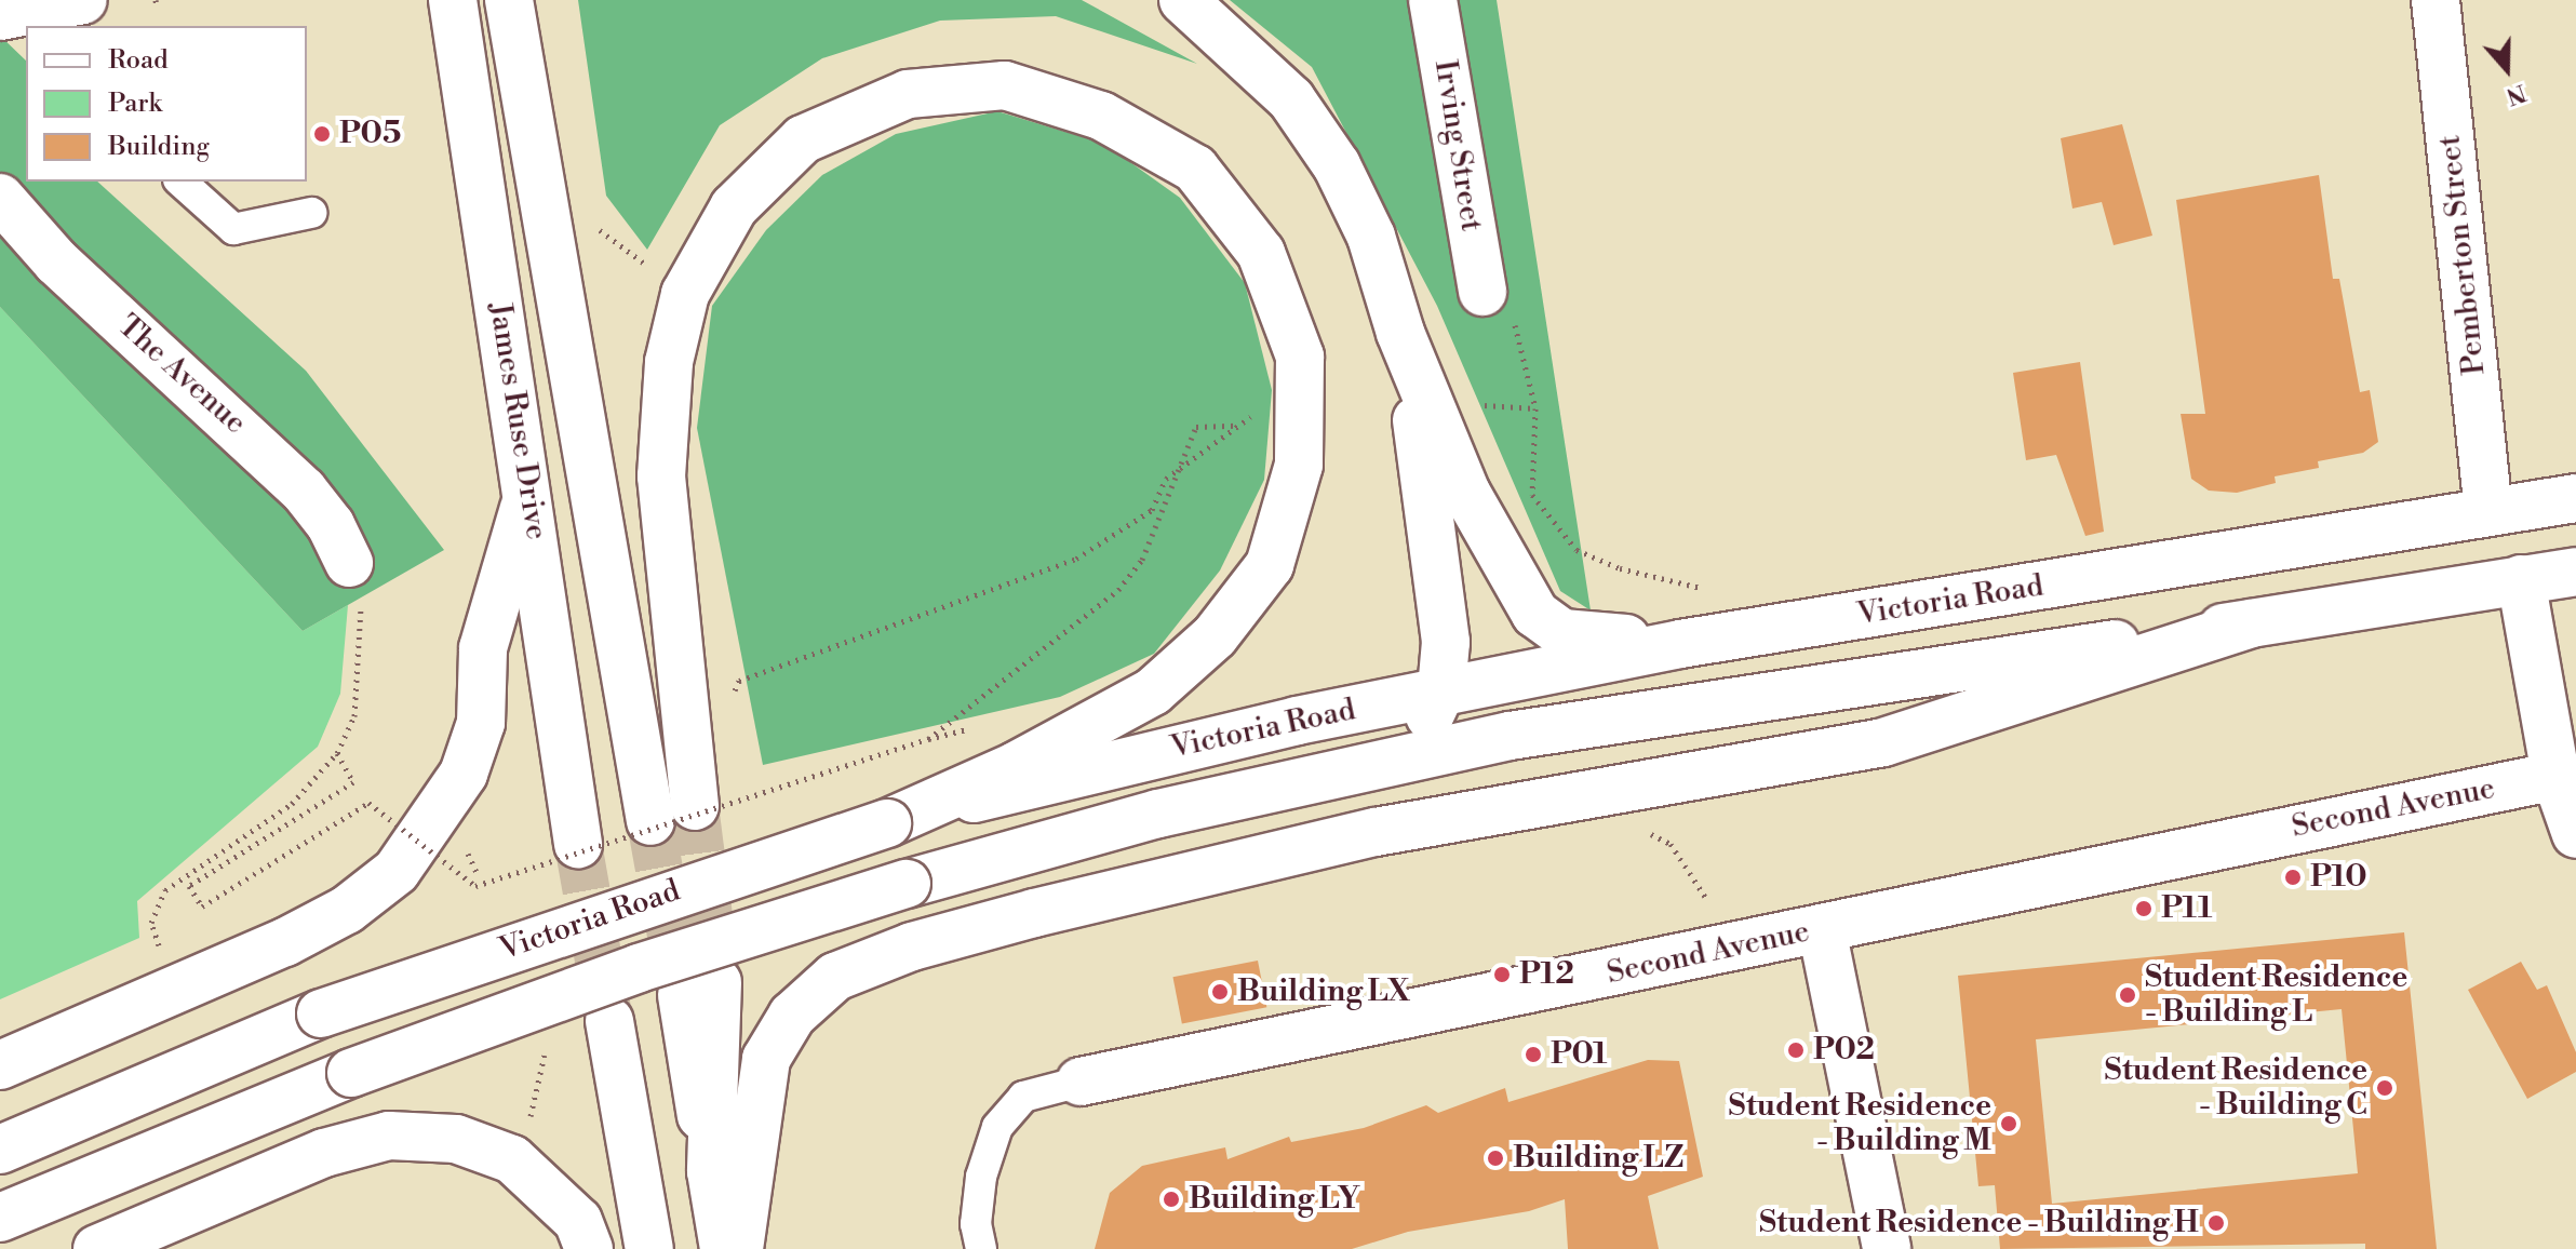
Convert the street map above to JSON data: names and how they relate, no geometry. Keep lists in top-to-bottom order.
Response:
{
  "streets": {
    "main road": [
      "Irving Street",
      "Pemberton Street",
      "The Avenue",
      "James Ruse Drive",
      "Victoria Road",
      "Second Avenue"
    ]
  },
  "crossings": [
    ["Pemberton Street", "Victoria Road"]
  ],
  "places": [
    "P05",
    "P10",
    "P11",
    "P12",
    "Building LX",
    "Student Residence - Building L",
    "P02",
    "P01",
    "Student Residence - Building C",
    "Student Residence - Building M",
    "Building LZ",
    "Building LY",
    "Student Residence - Building H"
  ],
  "legend": ["Road", "Park", "Building"],
  "north": "bottom"
}
